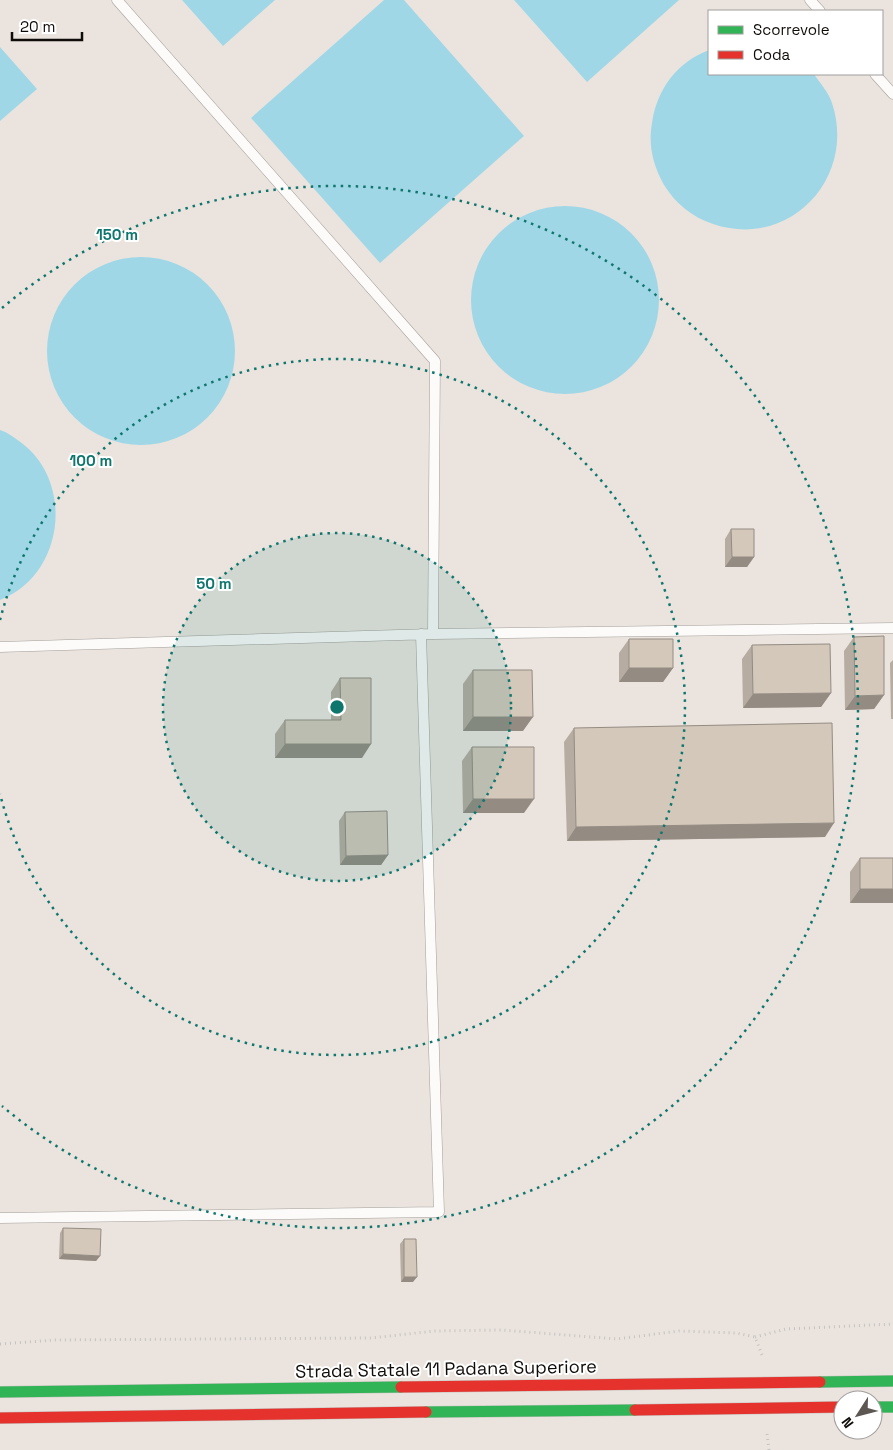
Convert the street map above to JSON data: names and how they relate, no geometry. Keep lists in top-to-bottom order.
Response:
{
  "streets": {
    "highway": ["Strada Statale 11 Padana Superiore"]
  },
  "legend": ["Scorrevole", "Coda"],
  "scale_bar": "20 m",
  "north": "bottom left",
  "rings": ["150 m", "100 m", "50 m"]
}
